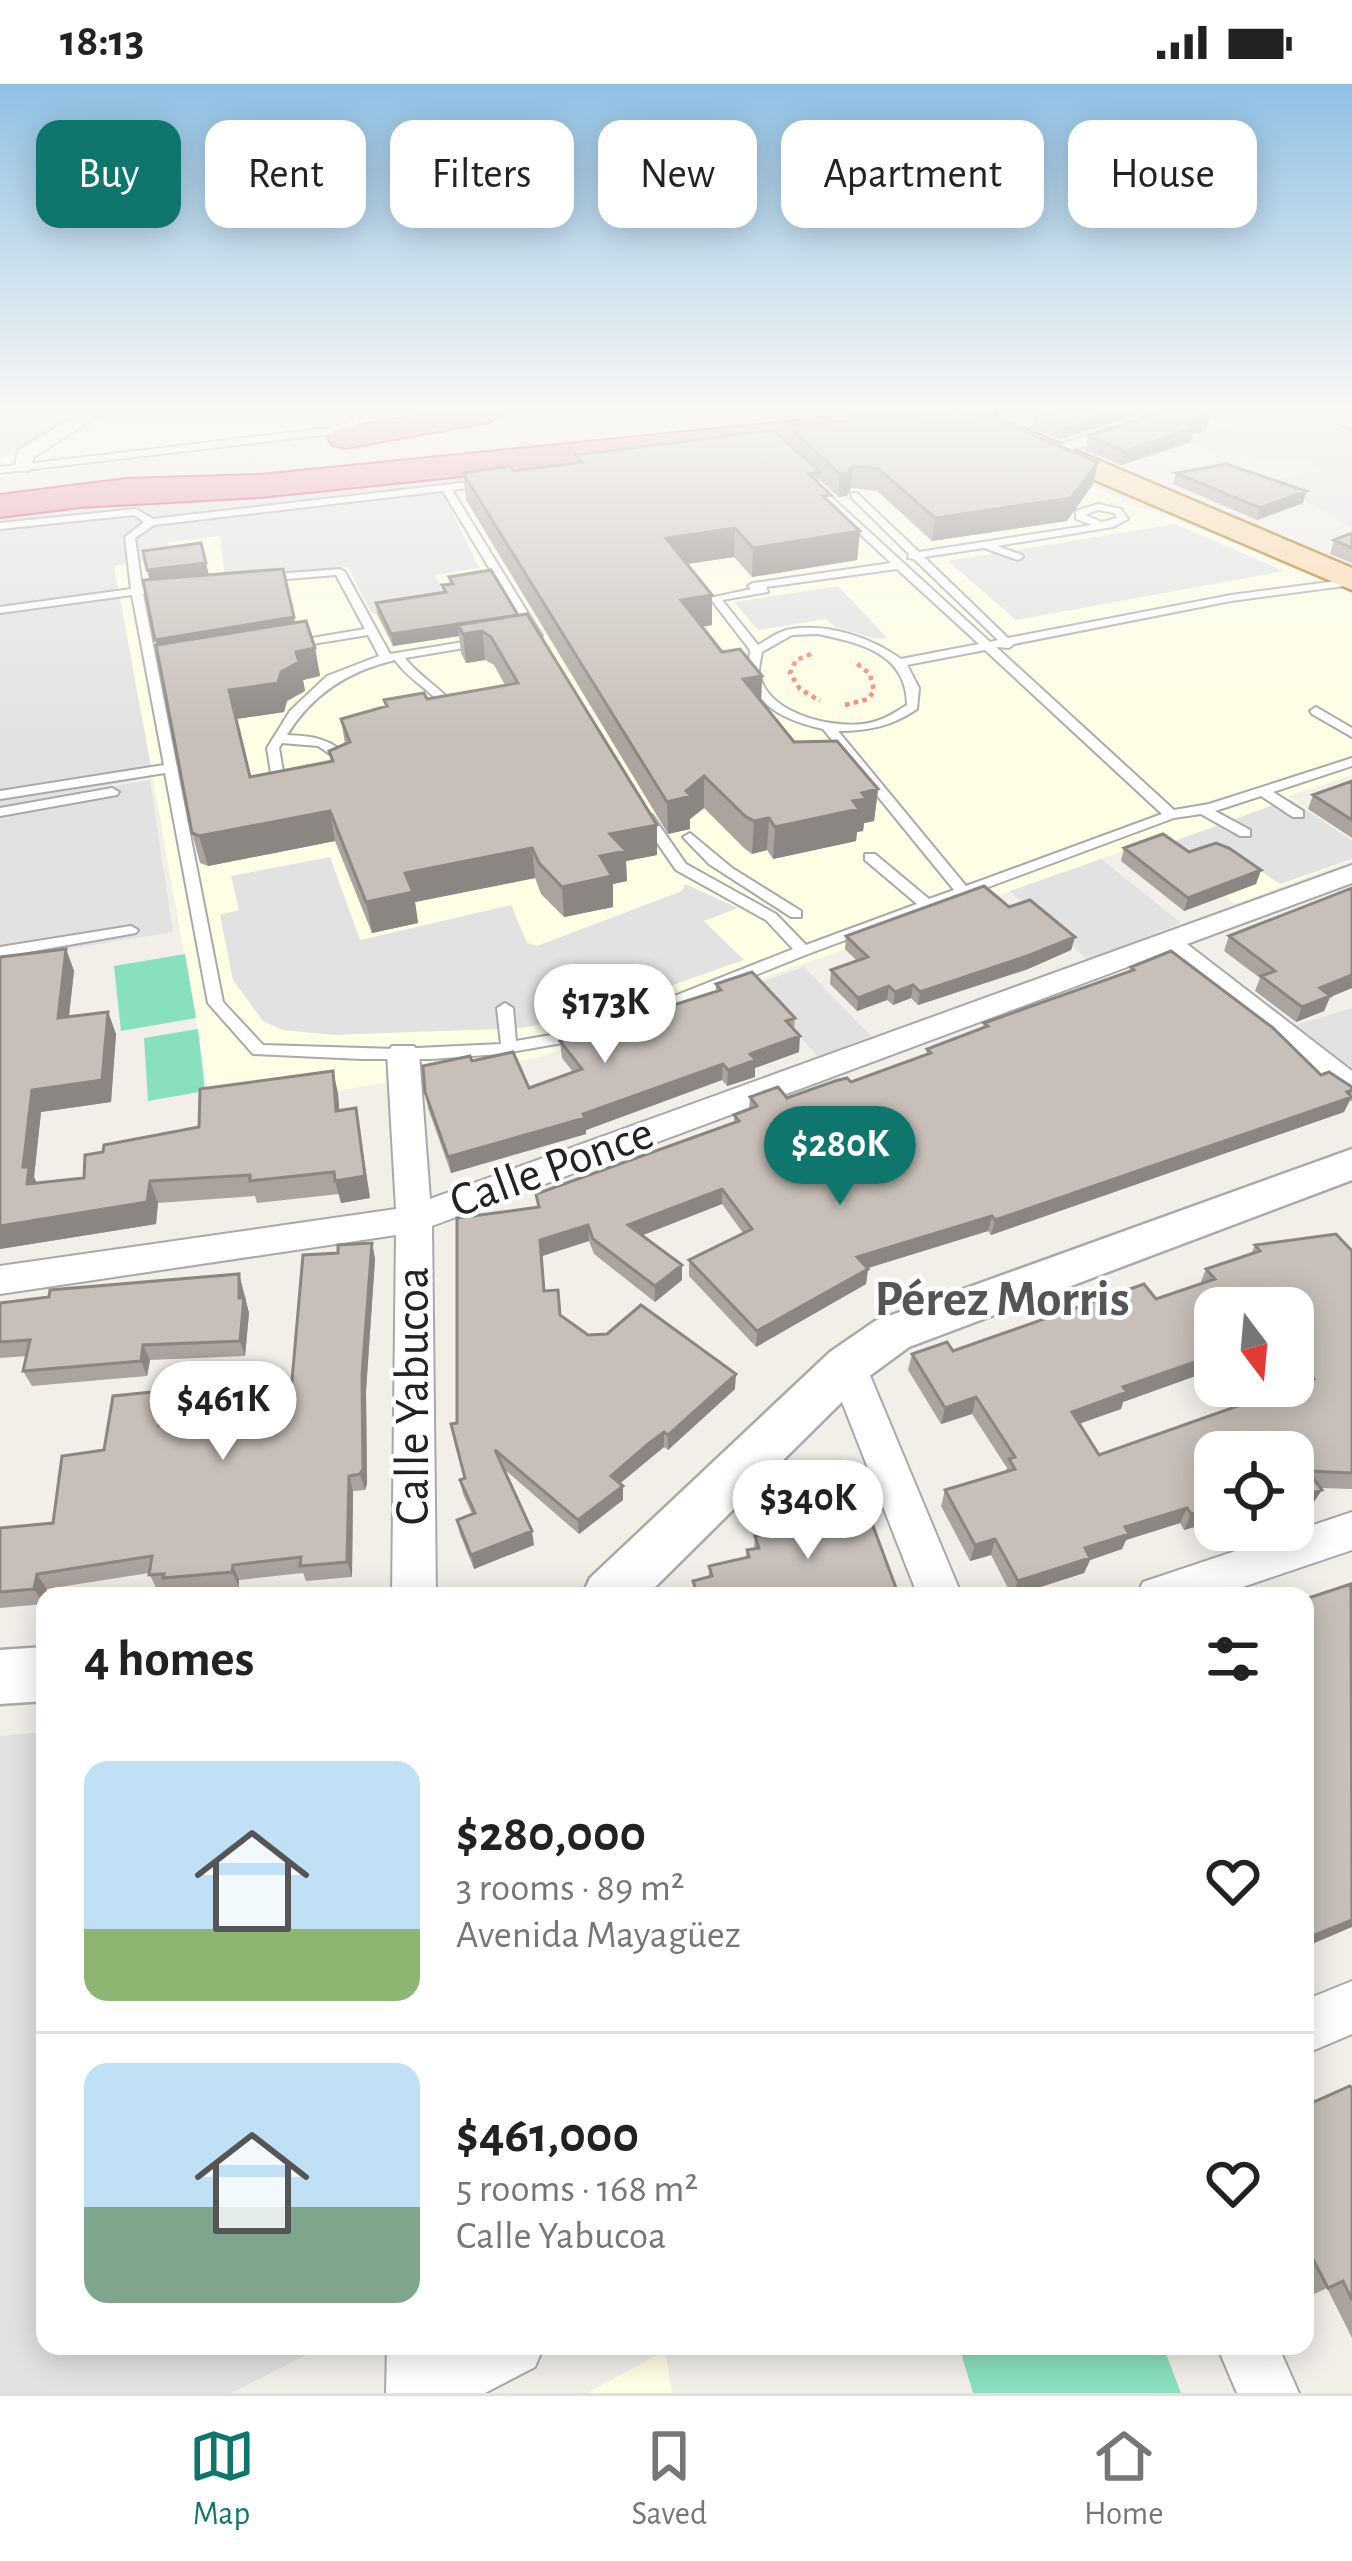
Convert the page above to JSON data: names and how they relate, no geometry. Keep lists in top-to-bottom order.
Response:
{
  "streets": {
    "street": ["Calle Ponce", "Calle Yabucoa"]
  },
  "crossings": [
    ["Calle Ponce", "Calle Yabucoa"]
  ],
  "districts": ["Pérez Morris"],
  "north": "bottom",
  "page": {
    "status": "18:13",
    "chip": [
      "Buy",
      "Rent",
      "Filters",
      "New",
      "Apartment",
      "House"
    ],
    "price": [
      "$173K",
      "$280K",
      "$461K",
      "$340K"
    ],
    "heading": "4 homes",
    "list": [
      {
        "name": "$280,000",
        "note": "3 rooms · 89 m² · Avenida Mayagüez"
      },
      {
        "name": "$461,000",
        "note": "5 rooms · 168 m² · Calle Yabucoa"
      }
    ],
    "tabs": ["Map", "Saved", "Home"]
  }
}
